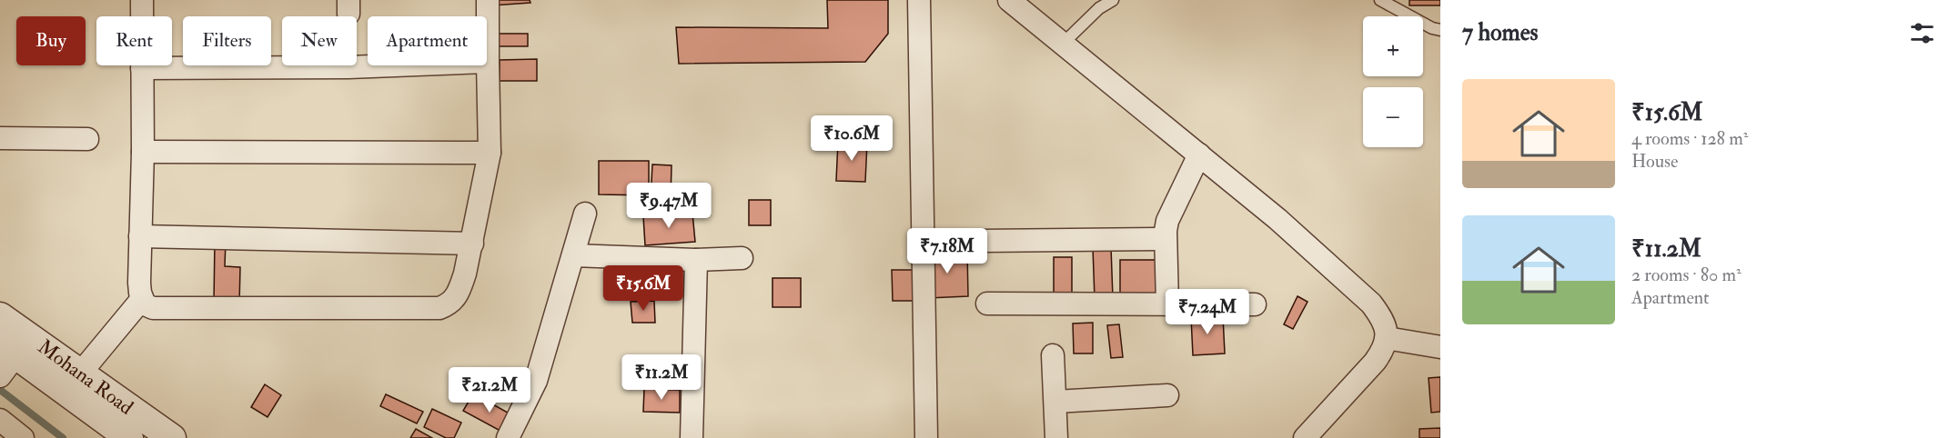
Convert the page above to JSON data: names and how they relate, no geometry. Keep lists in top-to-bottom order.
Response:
{
  "streets": {
    "street": ["Mohana Road"]
  },
  "page": {
    "heading": "7 homes",
    "map_buttons": ["+", "−"],
    "chip": [
      "Buy",
      "Rent",
      "Filters",
      "New",
      "Apartment"
    ],
    "list": [
      {
        "name": "₹15.6M",
        "note": "4 rooms · 128 m² · House"
      },
      {
        "name": "₹11.2M",
        "note": "2 rooms · 80 m² · Apartment"
      }
    ],
    "price": [
      "₹10.6M",
      "₹9.47M",
      "₹7.18M",
      "₹15.6M",
      "₹7.24M",
      "₹11.2M",
      "₹21.2M"
    ]
  }
}
